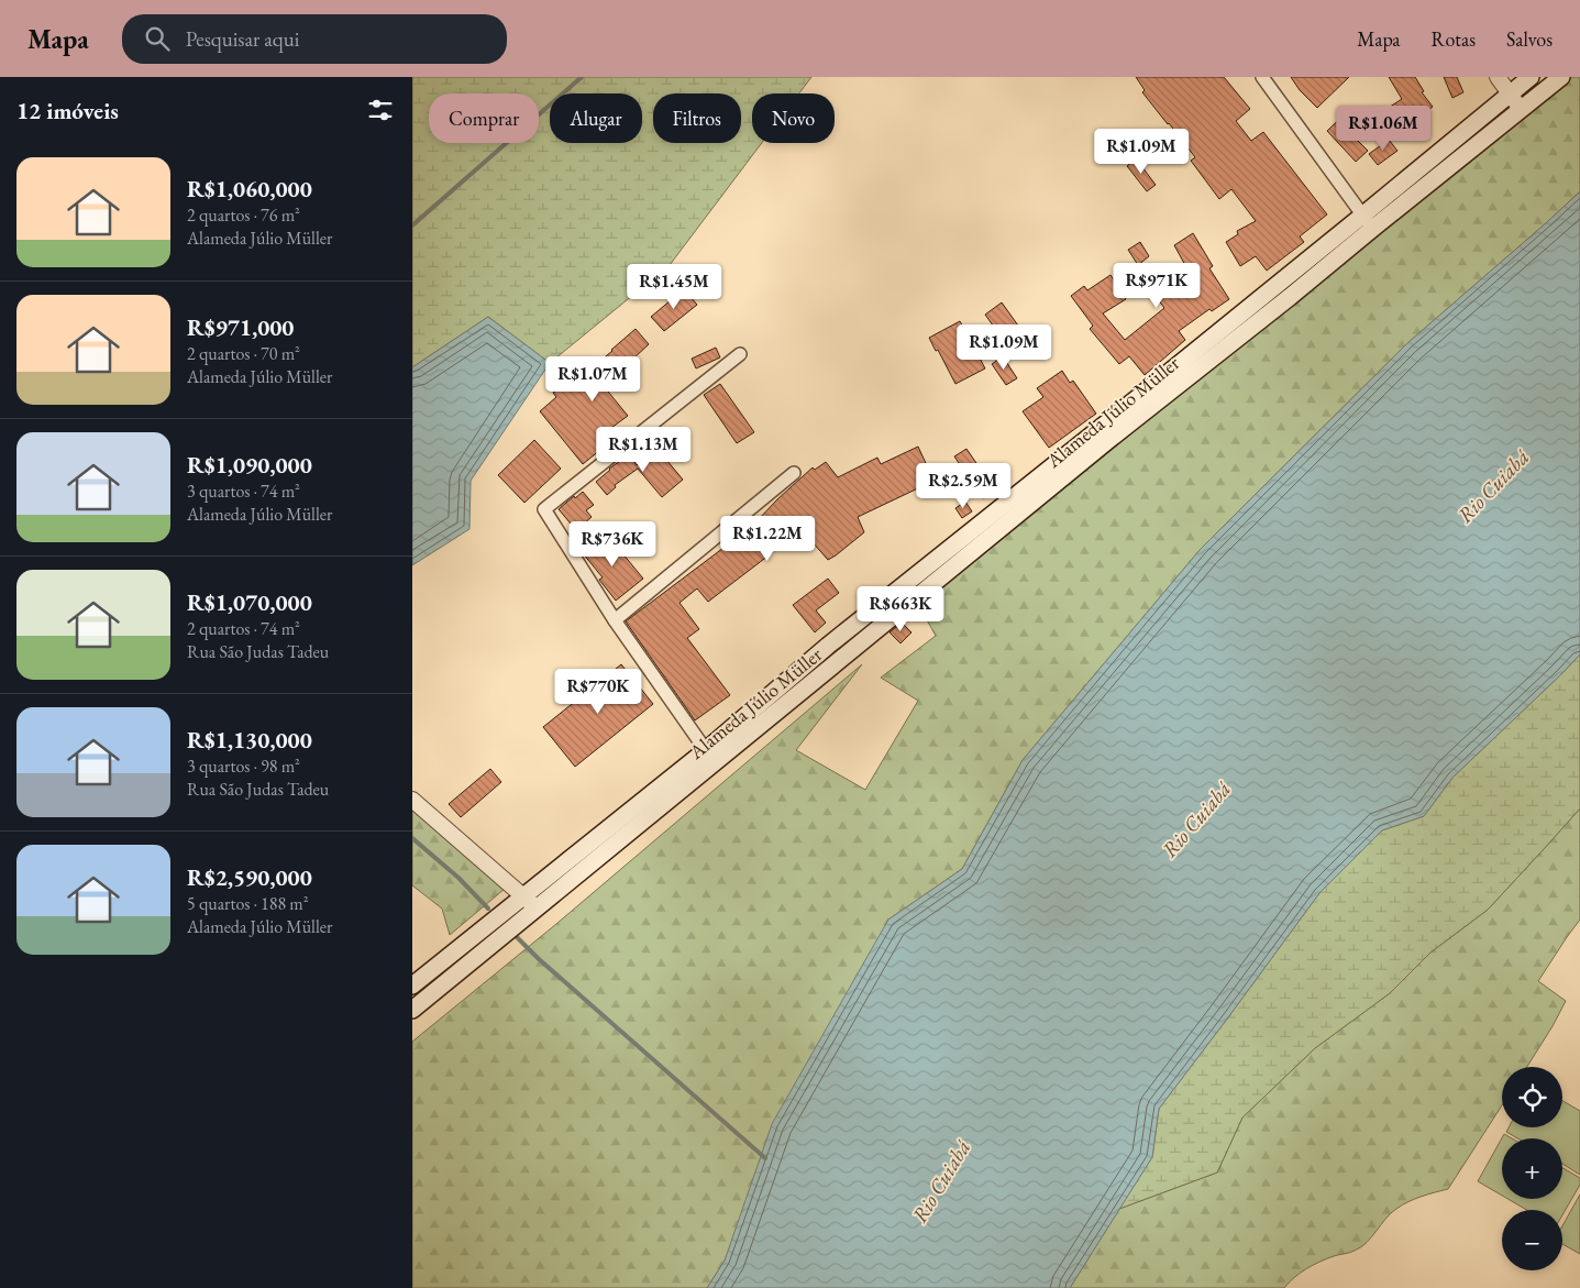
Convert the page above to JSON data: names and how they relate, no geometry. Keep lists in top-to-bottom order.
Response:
{
  "streets": {
    "main road": ["Alameda Júlio Müller"]
  },
  "water": ["Rio Cuiabá"],
  "page": {
    "header": "Mapa",
    "search": "Pesquisar aqui",
    "nav": ["Mapa", "Rotas", "Salvos"],
    "heading": "12 imóveis",
    "chip": [
      "Comprar",
      "Alugar",
      "Filtros",
      "Novo"
    ],
    "price": [
      "R$1.06M",
      "R$1.09M",
      "R$971K",
      "R$1.45M",
      "R$1.09M",
      "R$1.07M",
      "R$1.13M",
      "R$2.59M",
      "R$1.22M",
      "R$736K",
      "R$663K",
      "R$770K"
    ],
    "list": [
      {
        "name": "R$1,060,000",
        "note": "2 quartos · 76 m² · Alameda Júlio Müller"
      },
      {
        "name": "R$971,000",
        "note": "2 quartos · 70 m² · Alameda Júlio Müller"
      },
      {
        "name": "R$1,090,000",
        "note": "3 quartos · 74 m² · Alameda Júlio Müller"
      },
      {
        "name": "R$1,070,000",
        "note": "2 quartos · 74 m² · Rua São Judas Tadeu"
      },
      {
        "name": "R$1,130,000",
        "note": "3 quartos · 98 m² · Rua São Judas Tadeu"
      },
      {
        "name": "R$2,590,000",
        "note": "5 quartos · 188 m² · Alameda Júlio Müller"
      }
    ],
    "map_buttons": ["+", "−"]
  }
}
